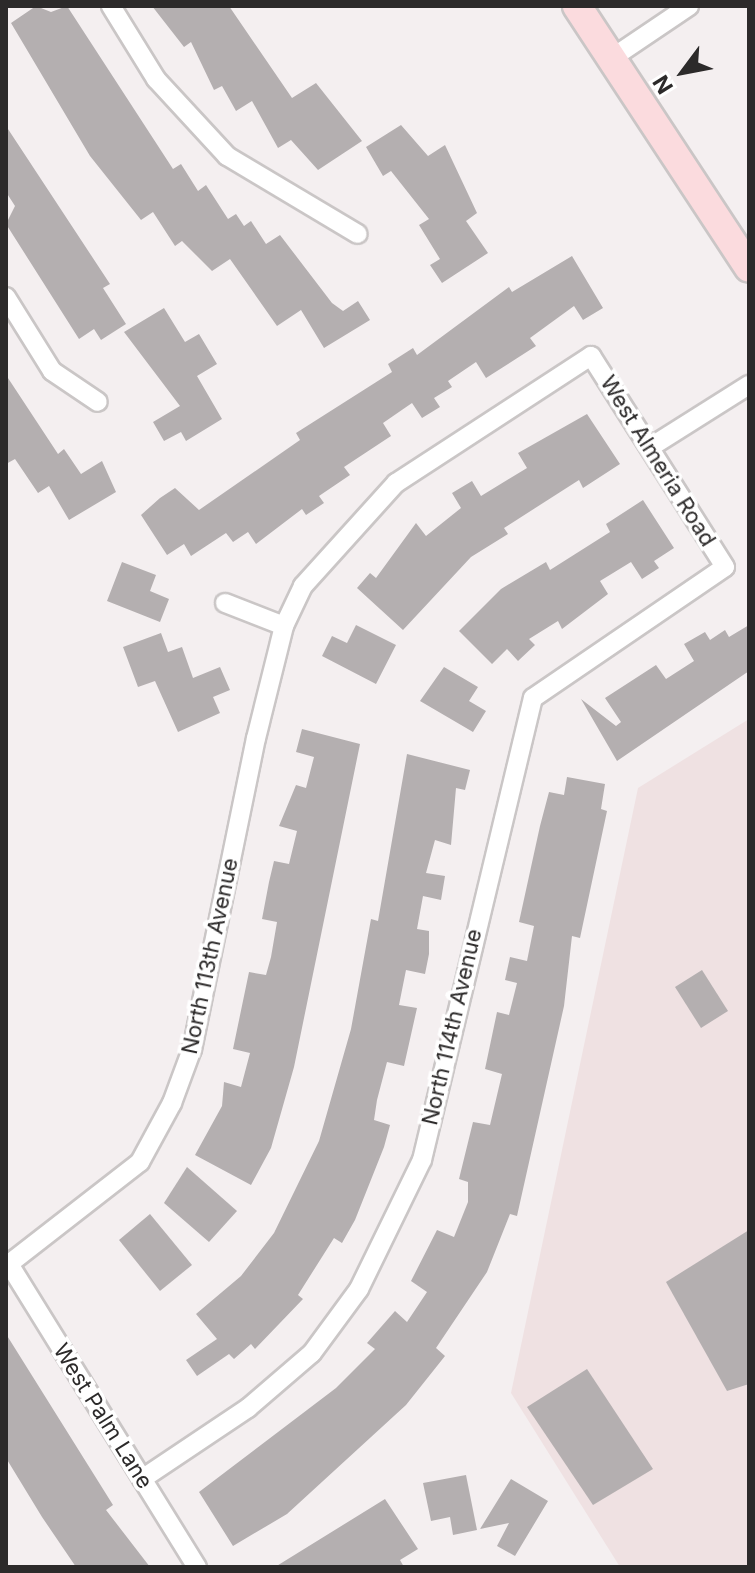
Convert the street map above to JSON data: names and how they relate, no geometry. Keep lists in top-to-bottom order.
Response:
{
  "streets": {
    "street": [
      "West Almeria Road",
      "North 113th Avenue",
      "North 114th Avenue",
      "West Palm Lane"
    ]
  },
  "crossings": [
    ["West Almeria Road", "North 113th Avenue"],
    ["West Almeria Road", "North 114th Avenue"],
    ["North 113th Avenue", "West Palm Lane"],
    ["North 114th Avenue", "West Palm Lane"]
  ],
  "north": "bottom left"
}
